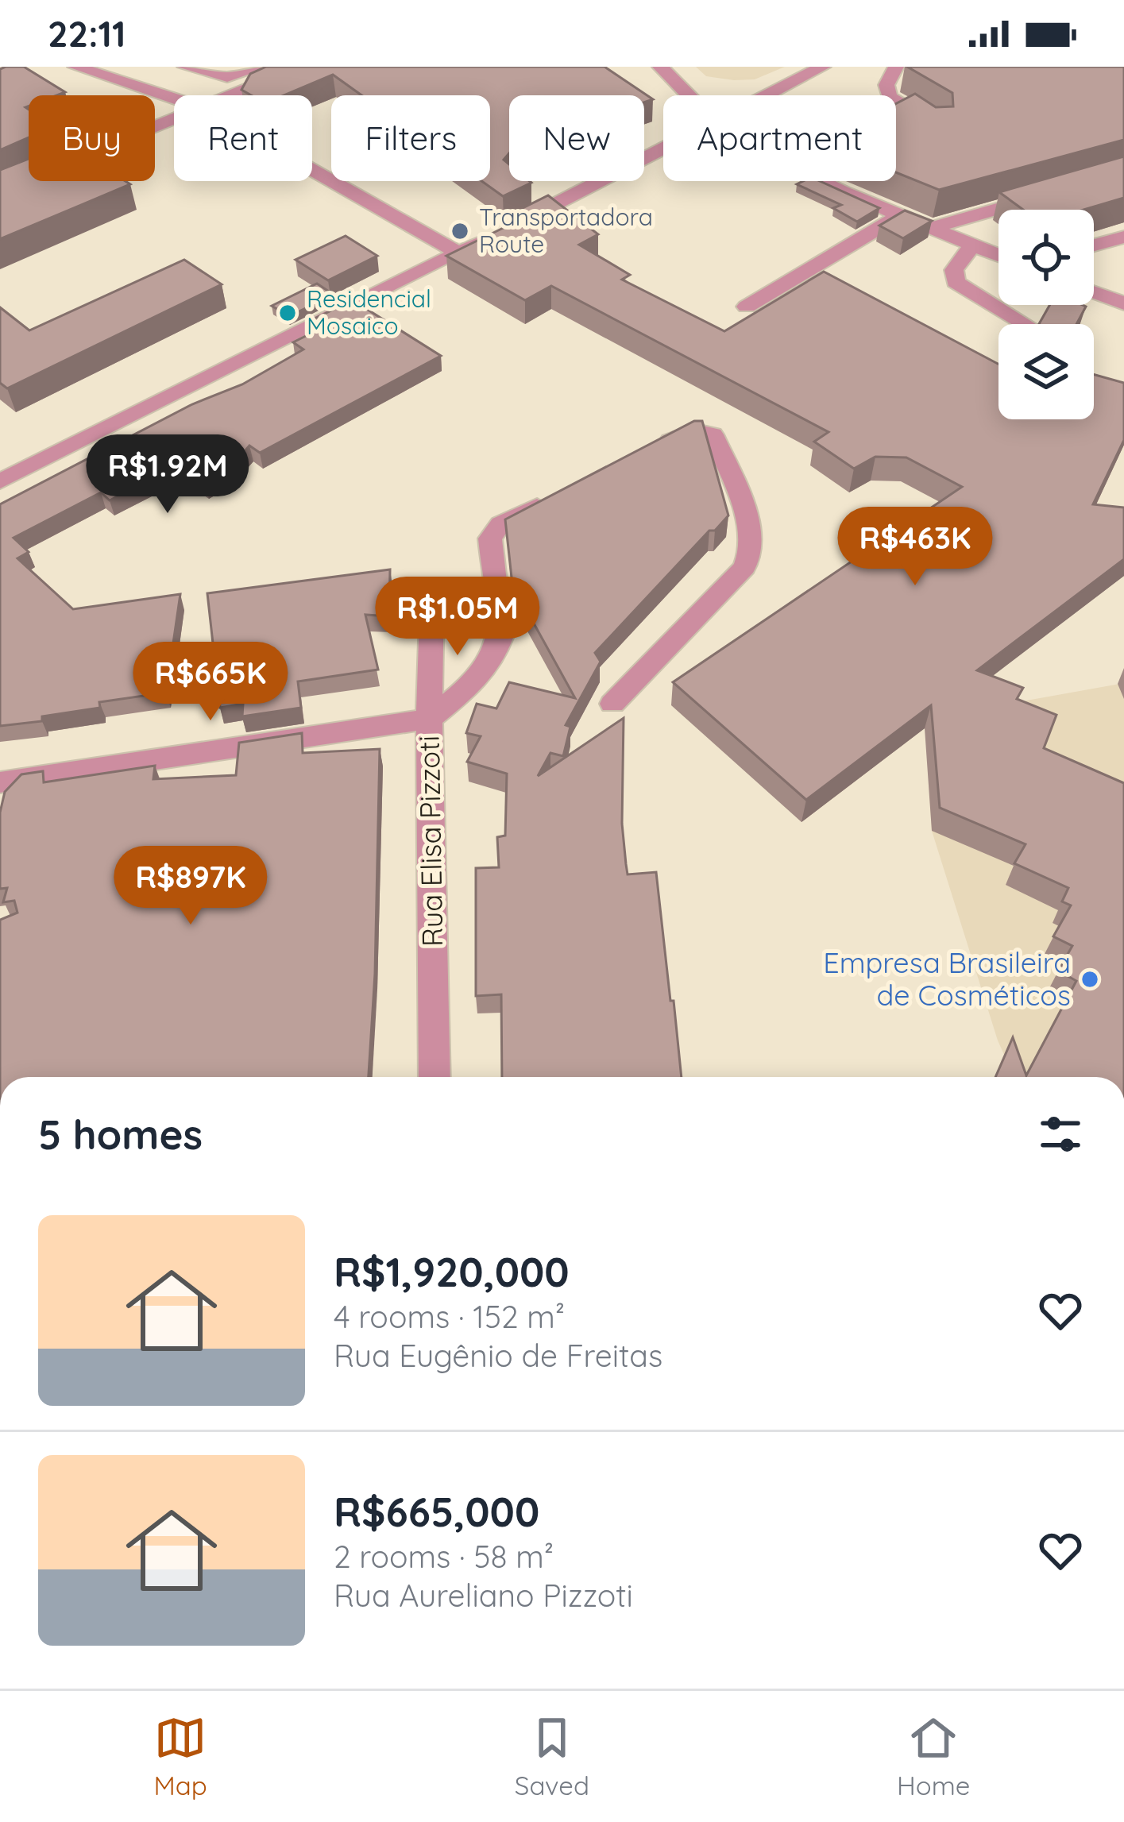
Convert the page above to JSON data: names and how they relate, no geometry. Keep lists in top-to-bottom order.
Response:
{
  "streets": {
    "street": ["Rua Elisa Pizzoti"]
  },
  "places": ["Transportadora Route", "Residencial Mosaico", "Empresa Brasileira de Cosméticos"],
  "page": {
    "status": "22:11",
    "chip": [
      "Buy",
      "Rent",
      "Filters",
      "New",
      "Apartment"
    ],
    "price": [
      "R$1.92M",
      "R$463K",
      "R$1.05M",
      "R$665K",
      "R$897K"
    ],
    "heading": "5 homes",
    "list": [
      {
        "name": "R$1,920,000",
        "note": "4 rooms · 152 m² · Rua Eugênio de Freitas"
      },
      {
        "name": "R$665,000",
        "note": "2 rooms · 58 m² · Rua Aureliano Pizzoti"
      }
    ],
    "tabs": ["Map", "Saved", "Home"]
  }
}
